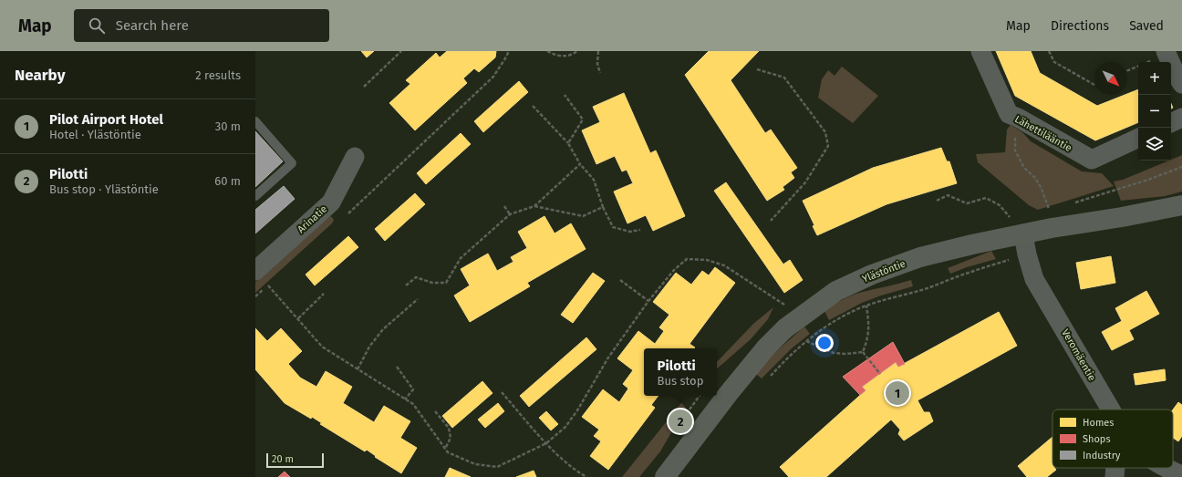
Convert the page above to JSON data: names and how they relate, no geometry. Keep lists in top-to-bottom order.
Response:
{
  "streets": {
    "street": [
      "Lähettilääntie",
      "Arinatie",
      "Ylästöntie",
      "Veromäentie"
    ]
  },
  "crossings": [
    ["Ylästöntie", "Veromäentie"]
  ],
  "legend": ["Homes", "Shops", "Industry"],
  "scale_bar": "20 m",
  "north": "bottom right",
  "page": {
    "header": "Map",
    "search": "Search here",
    "nav": ["Map", "Directions", "Saved"],
    "heading": ["Nearby", "2 results"],
    "map_buttons": ["+", "−"],
    "list": [
      {
        "mark": "1",
        "name": "Pilot Airport Hotel",
        "note": "Hotel · Ylästöntie",
        "value": "30 m"
      },
      {
        "mark": "2",
        "name": "Pilotti",
        "note": "Bus stop · Ylästöntie",
        "value": "60 m"
      }
    ],
    "popup": ["Pilotti", "Bus stop"],
    "pins": ["1", "2"],
    "scale": "20 m"
  }
}
